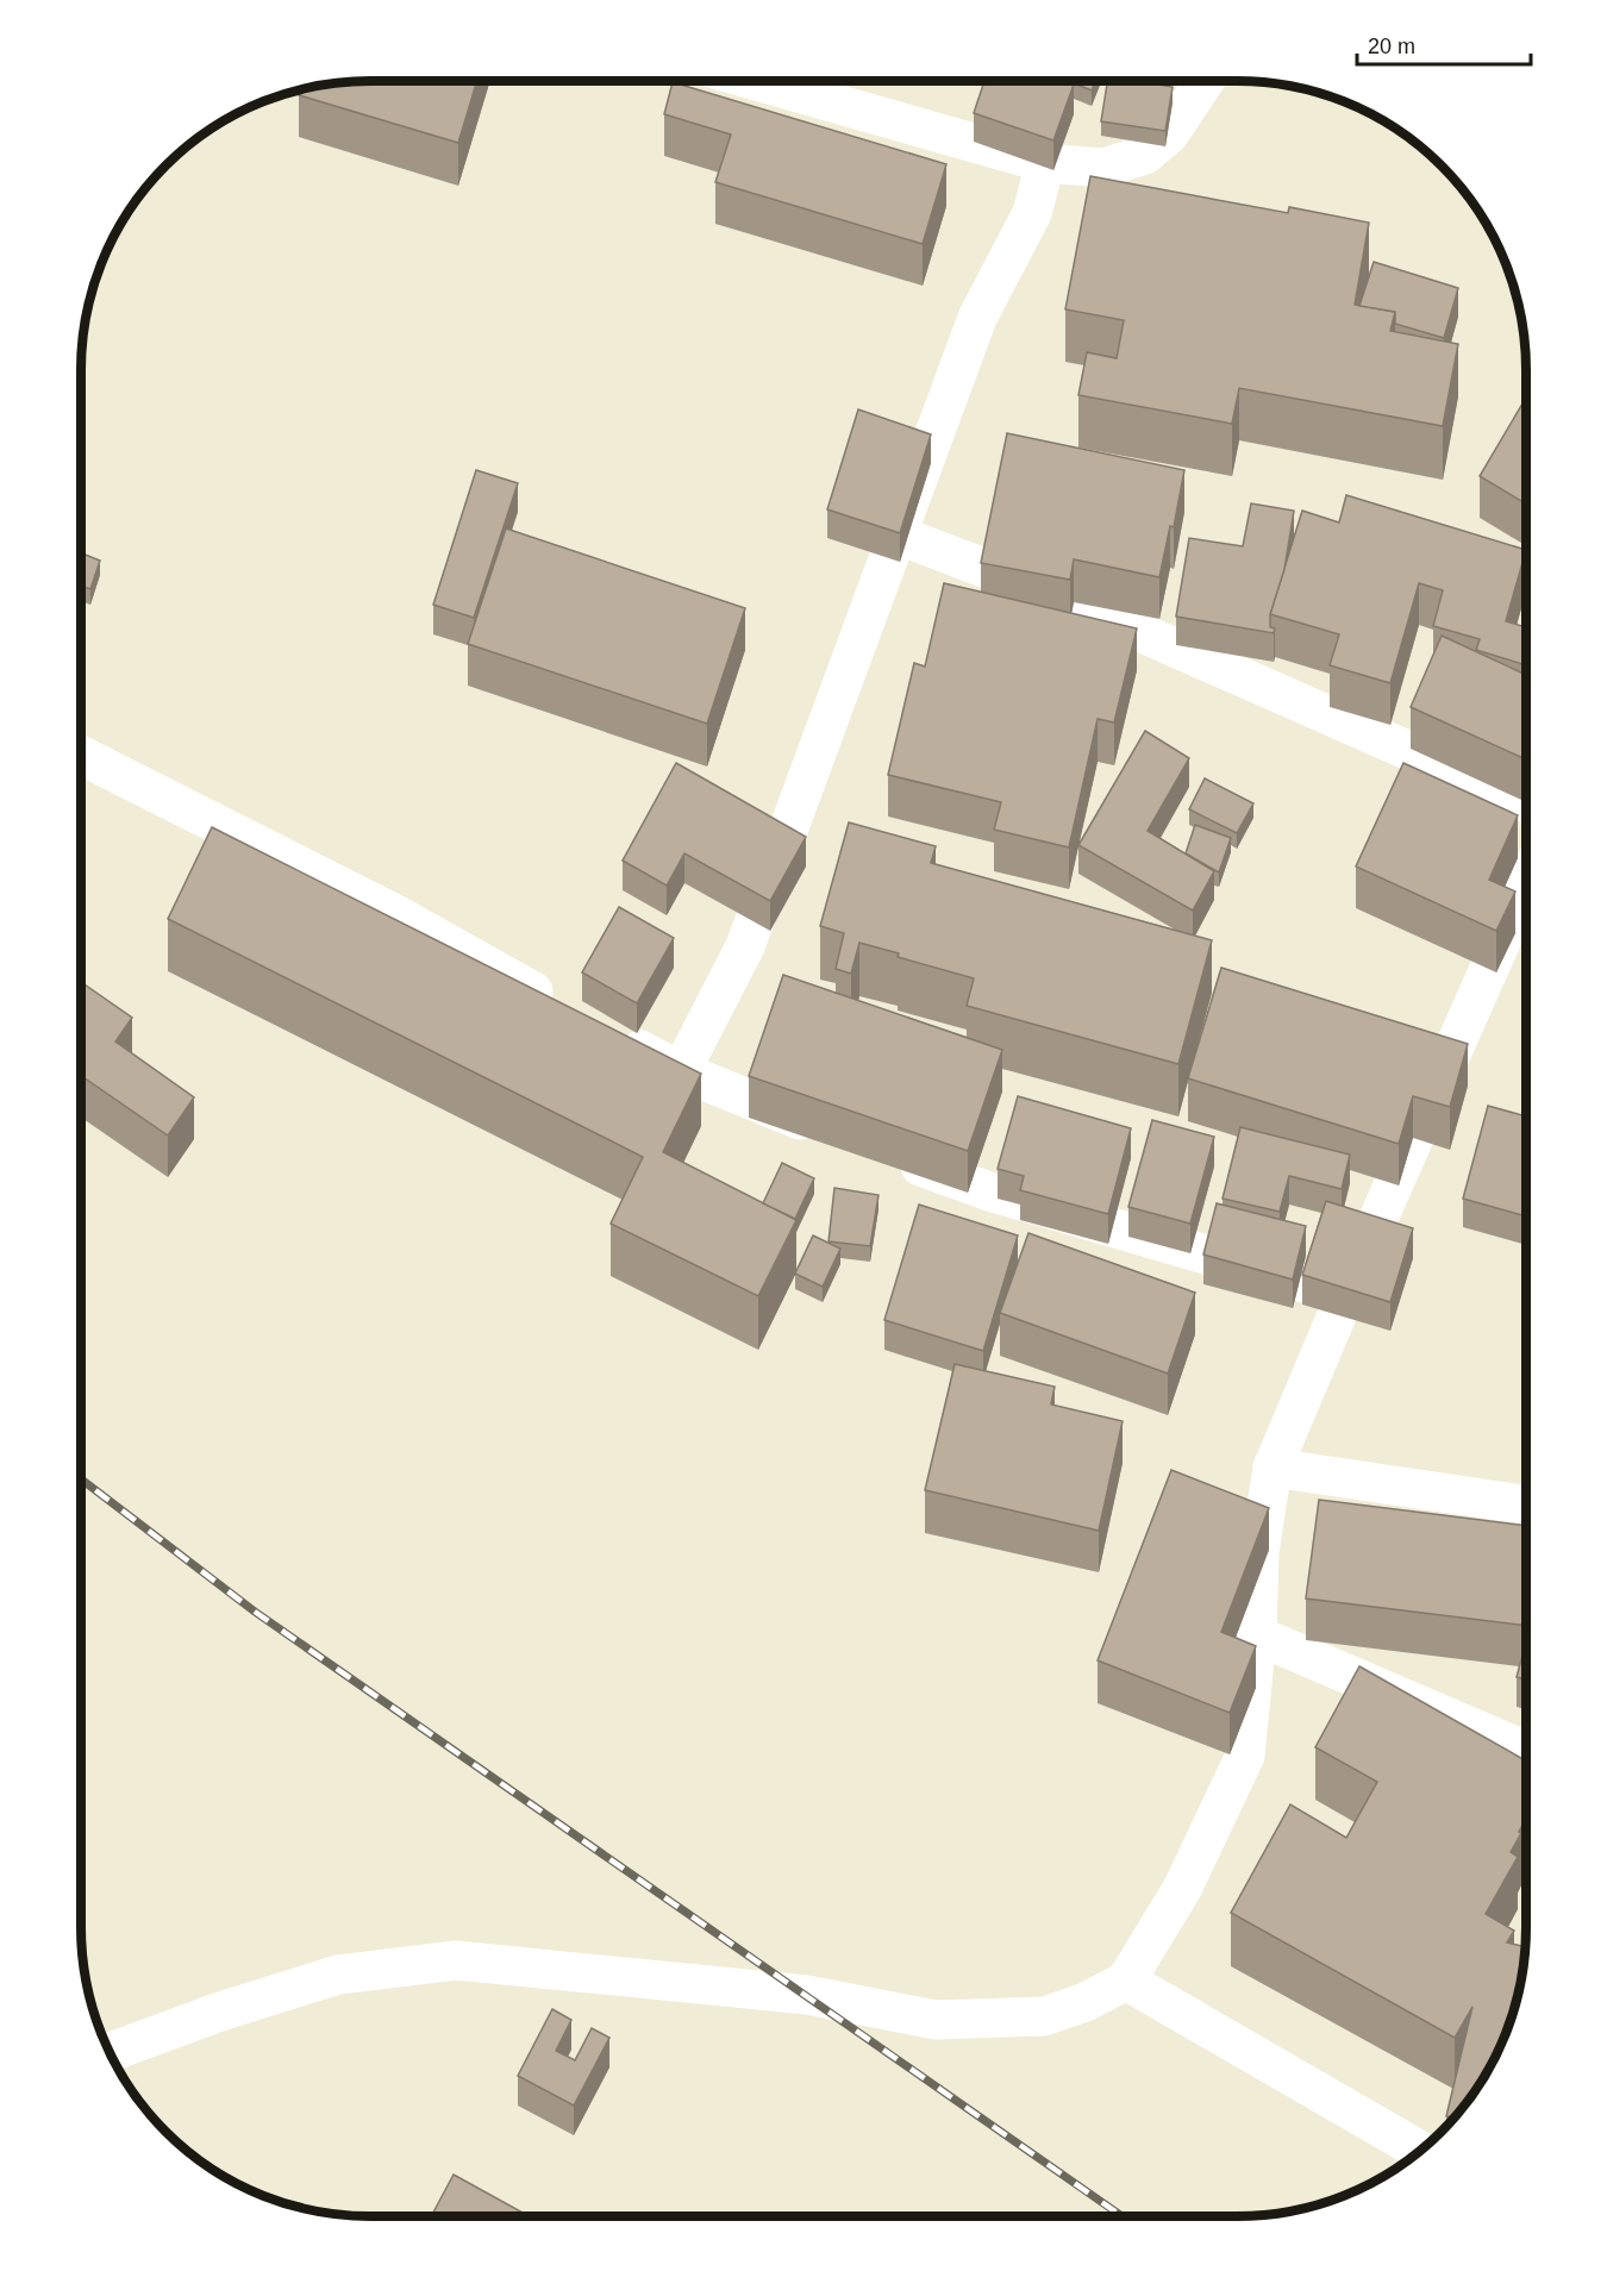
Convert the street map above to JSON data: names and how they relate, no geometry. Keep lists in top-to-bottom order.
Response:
{
  "scale_bar": "20 m"
}
